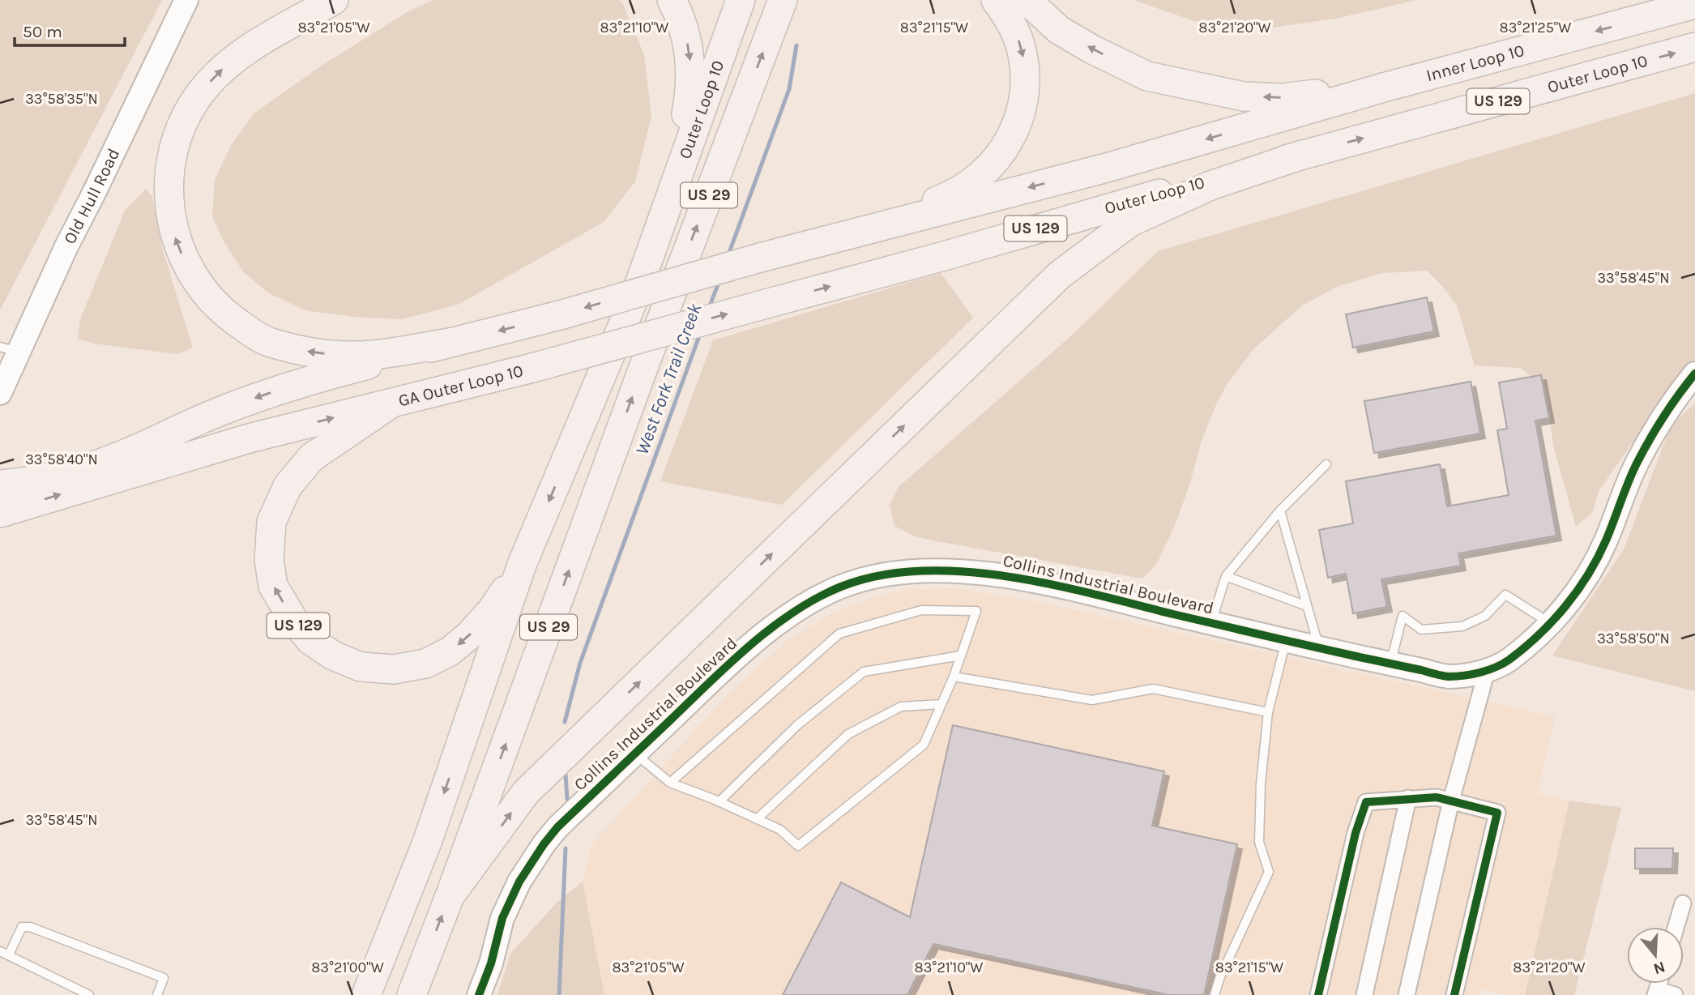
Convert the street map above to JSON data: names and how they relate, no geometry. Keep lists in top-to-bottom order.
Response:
{
  "streets": {
    "highway": [
      "Inner Loop 10",
      "Outer Loop 10",
      "US 129",
      "US 29",
      "GA Outer Loop 10"
    ],
    "street": ["Old Hull Road", "Collins Industrial Boulevard"]
  },
  "crossings": [
    ["Inner Loop 10", "US 129"],
    ["Outer Loop 10", "US 129"],
    ["Outer Loop 10", "US 29"],
    ["Outer Loop 10", "GA Outer Loop 10"],
    ["US 129", "US 29"],
    ["US 129", "GA Outer Loop 10"]
  ],
  "one_way": ["Inner Loop 10"],
  "water": ["West Fork Trail Creek"],
  "scale_bar": "50 m",
  "north": "bottom",
  "coordinates": [
    "83°21'05\"W",
    "83°21'10\"W",
    "83°21'15\"W",
    "83°21'20\"W",
    "83°21'25\"W",
    "33°58'35\"N",
    "33°58'45\"N",
    "33°58'40\"N",
    "33°58'50\"N",
    "83°21'00\"W"
  ]
}
